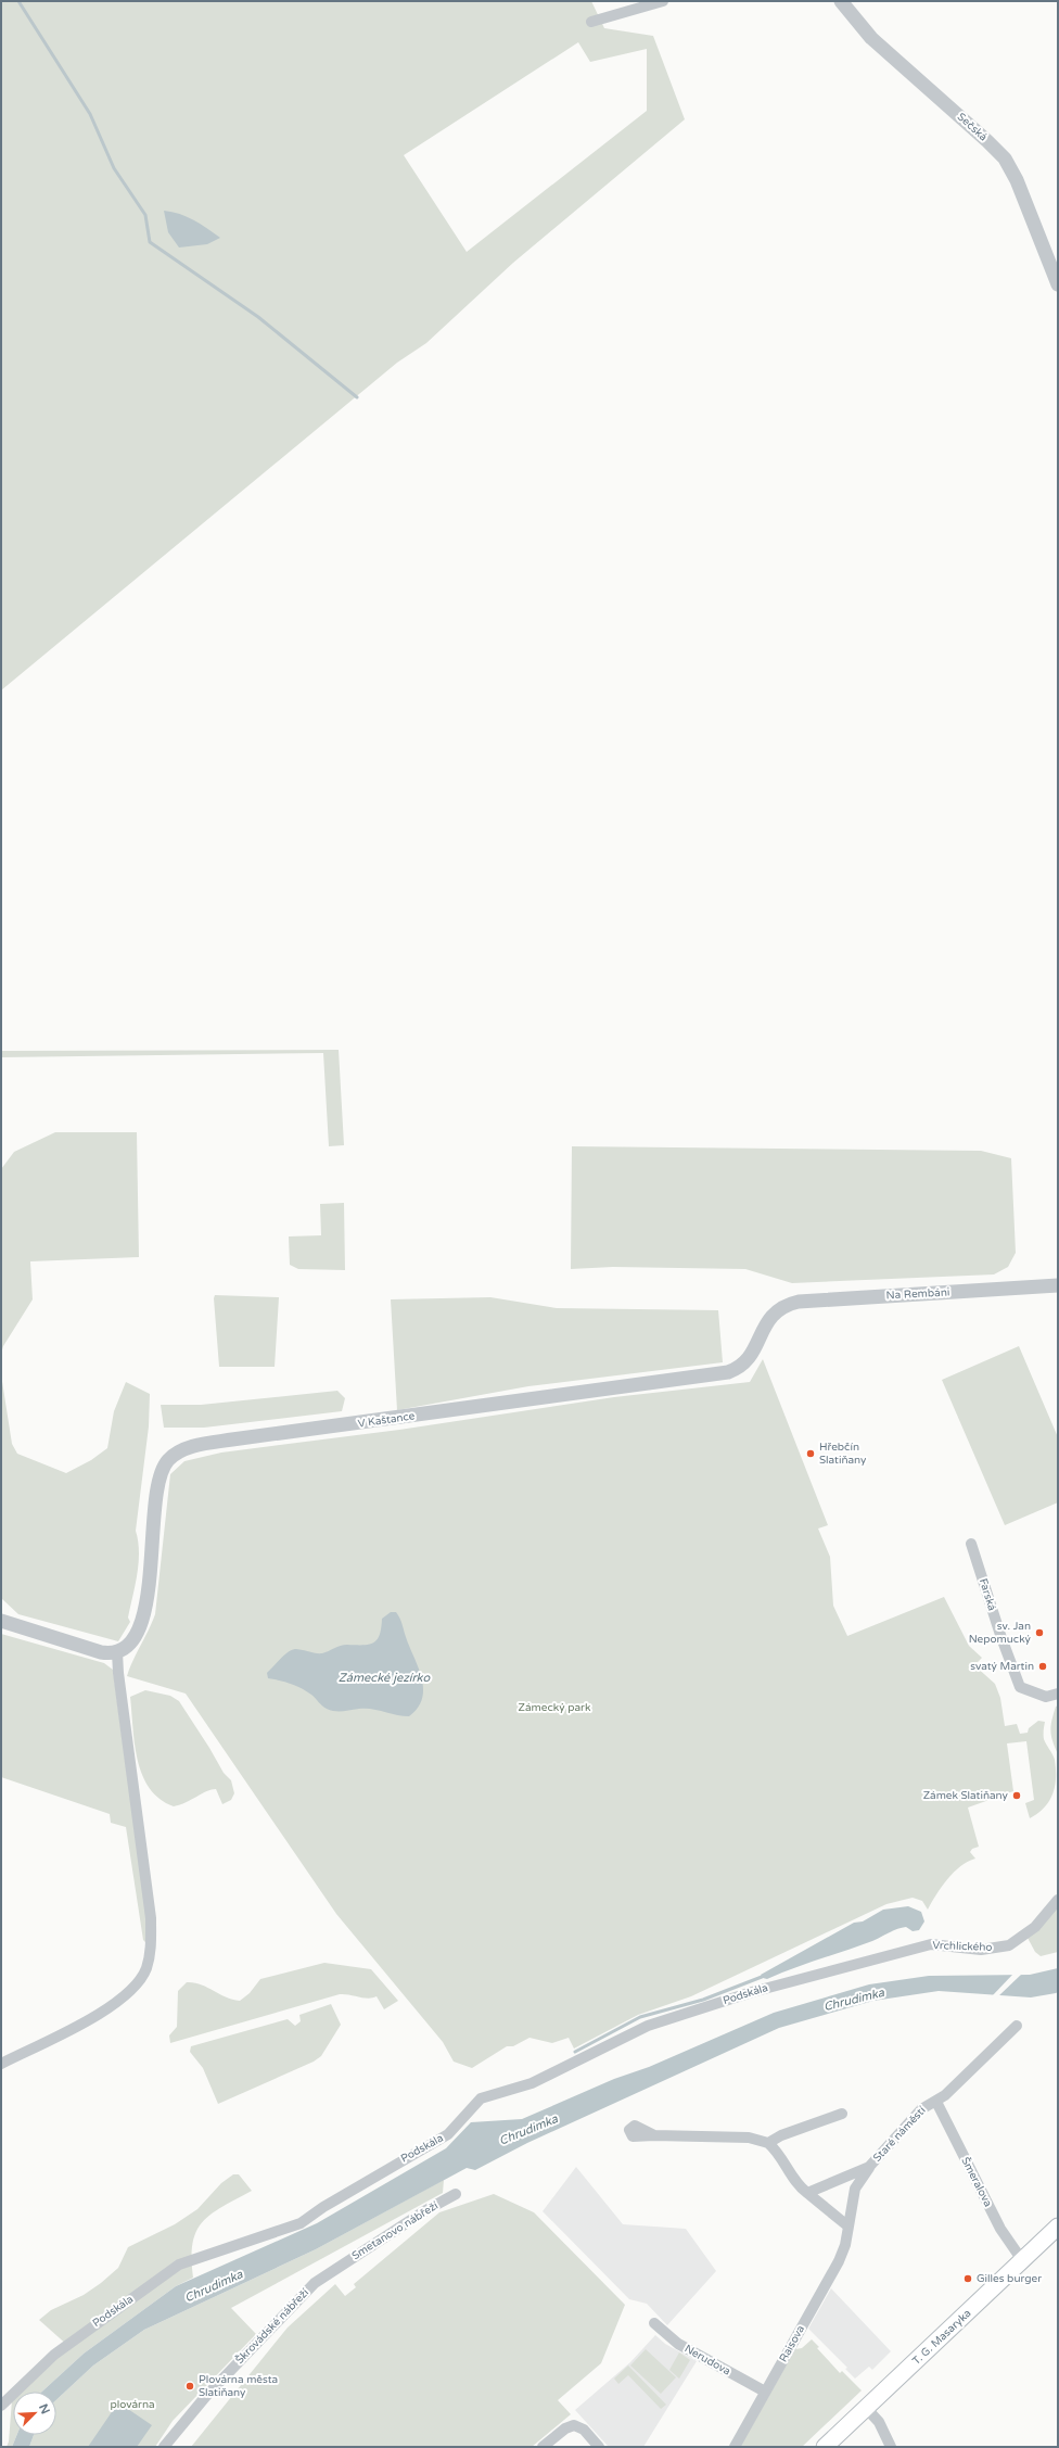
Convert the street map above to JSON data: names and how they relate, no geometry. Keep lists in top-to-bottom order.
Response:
{
  "streets": {
    "main road": ["T. G. Masaryka"],
    "street": [
      "Sečská",
      "Na Rembáni",
      "V Kaštance",
      "Farská",
      "Vrchlického",
      "Podskála",
      "Staré náměstí",
      "Šmeralova",
      "Smetanovo nábřeží",
      "Škrovádské nábřeží",
      "Raisova",
      "Nerudova"
    ]
  },
  "crossings": [
    ["Na Rembáni", "V Kaštance"],
    ["Vrchlického", "Podskála"],
    ["Staré náměstí", "Šmeralova"],
    ["Staré náměstí", "Raisova"],
    ["Šmeralova", "T. G. Masaryka"],
    ["Smetanovo nábřeží", "Škrovádské nábřeží"],
    ["Raisova", "Nerudova"]
  ],
  "water": ["Zámecké jezírko", "Chrudimka"],
  "parks": ["Zámecký park", "plovárna"],
  "places": [
    "Hřebčín Slatiňany",
    "sv. Jan Nepomucký",
    "svatý Martin",
    "Zámek Slatiňany",
    "Gilles burger",
    "Plovárna města Slatiňany"
  ],
  "north": "top right"
}
